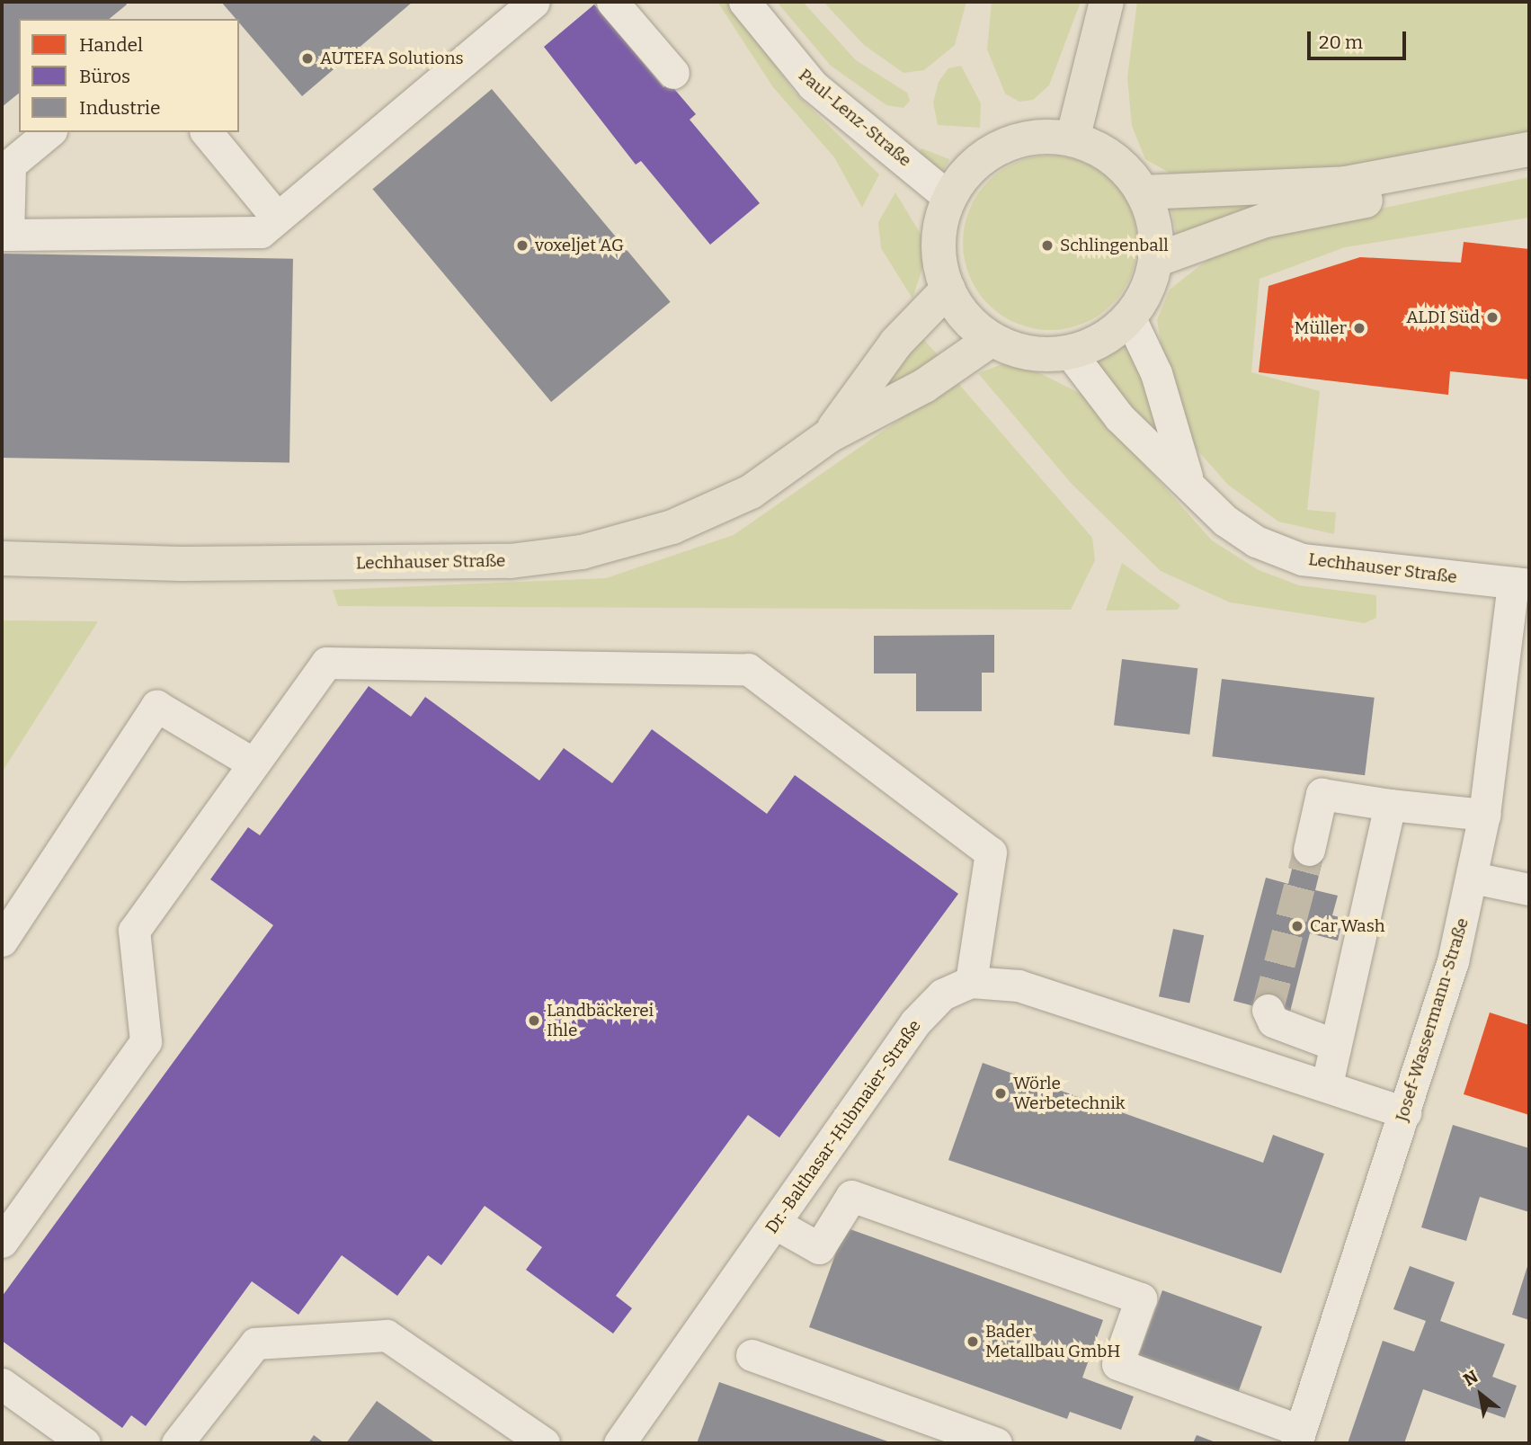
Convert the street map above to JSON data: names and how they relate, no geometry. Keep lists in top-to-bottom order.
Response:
{
  "streets": {
    "main road": ["Lechhauser Straße"],
    "street": ["Paul-Lenz-Straße", "Josef-Wassermann-Straße", "Dr.-Balthasar-Hubmaier-Straße"]
  },
  "crossings": [
    ["Paul-Lenz-Straße", "Lechhauser Straße"],
    ["Lechhauser Straße", "Josef-Wassermann-Straße"],
    ["Josef-Wassermann-Straße", "Dr.-Balthasar-Hubmaier-Straße"]
  ],
  "places": [
    "AUTEFA Solutions",
    "voxeljet AG",
    "Schlingenball",
    "ALDI Süd",
    "Müller",
    "Car Wash",
    "Landbäckerei Ihle",
    "Wörle Werbetechnik",
    "Bader Metallbau GmbH"
  ],
  "legend": ["Handel", "Büros", "Industrie"],
  "scale_bar": "20 m",
  "north": "top left"
}
